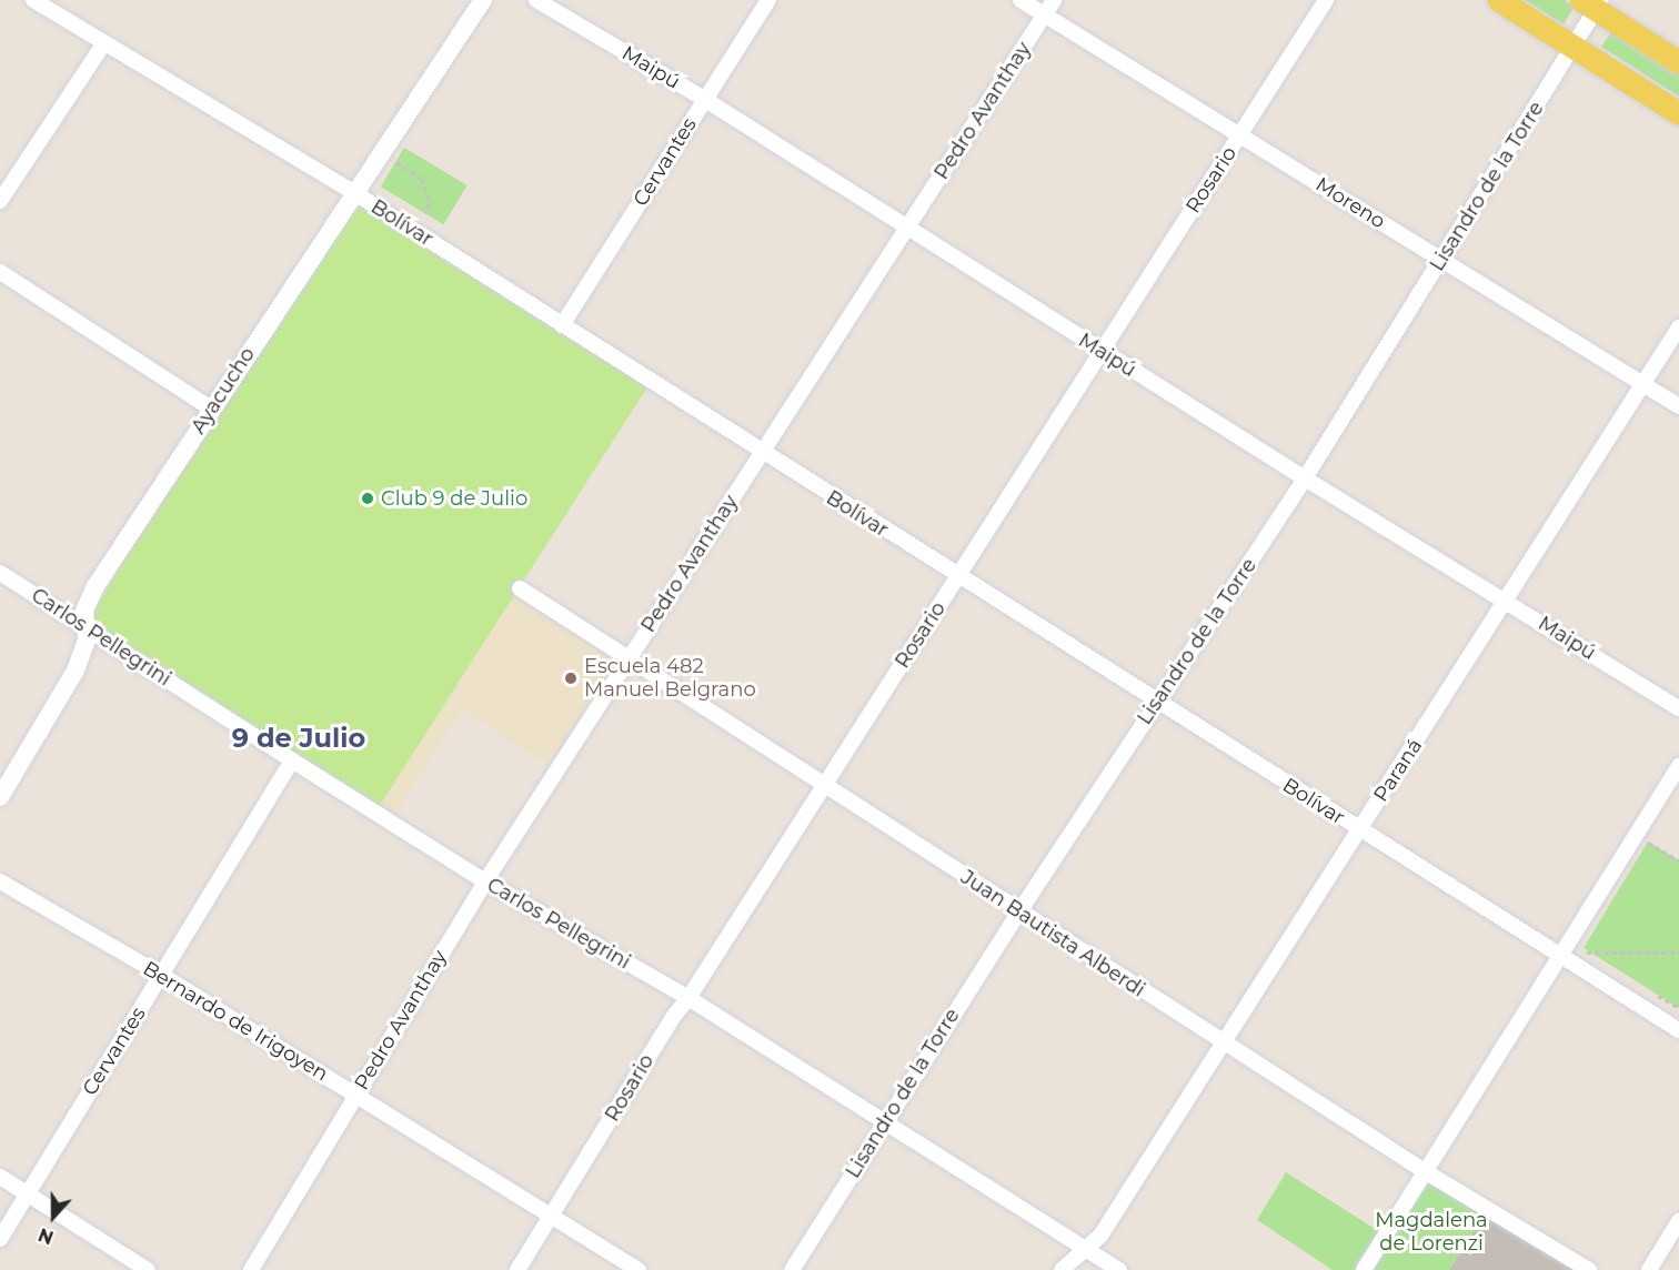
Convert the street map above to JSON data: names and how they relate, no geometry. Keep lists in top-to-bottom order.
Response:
{
  "streets": {
    "street": [
      "Maipú",
      "Pedro Avanthay",
      "Cervantes",
      "Rosario",
      "Lisandro de la Torre",
      "Moreno",
      "Bolívar",
      "Ayacucho",
      "Carlos Pellegrini",
      "Paraná",
      "Juan Bautista Alberdi",
      "Bernardo de Irigoyen"
    ]
  },
  "crossings": [
    ["Maipú", "Pedro Avanthay"],
    ["Maipú", "Cervantes"],
    ["Maipú", "Rosario"],
    ["Maipú", "Lisandro de la Torre"],
    ["Maipú", "Paraná"],
    ["Pedro Avanthay", "Moreno"],
    ["Pedro Avanthay", "Bolívar"],
    ["Pedro Avanthay", "Carlos Pellegrini"],
    ["Pedro Avanthay", "Juan Bautista Alberdi"],
    ["Pedro Avanthay", "Bernardo de Irigoyen"],
    ["Cervantes", "Bolívar"],
    ["Cervantes", "Carlos Pellegrini"],
    ["Cervantes", "Bernardo de Irigoyen"],
    ["Rosario", "Moreno"],
    ["Rosario", "Bolívar"],
    ["Rosario", "Carlos Pellegrini"],
    ["Rosario", "Juan Bautista Alberdi"],
    ["Rosario", "Bernardo de Irigoyen"],
    ["Lisandro de la Torre", "Moreno"],
    ["Lisandro de la Torre", "Bolívar"],
    ["Lisandro de la Torre", "Carlos Pellegrini"],
    ["Lisandro de la Torre", "Juan Bautista Alberdi"],
    ["Moreno", "Paraná"],
    ["Bolívar", "Ayacucho"],
    ["Bolívar", "Paraná"],
    ["Ayacucho", "Carlos Pellegrini"],
    ["Carlos Pellegrini", "Paraná"],
    ["Paraná", "Juan Bautista Alberdi"]
  ],
  "districts": ["9 de Julio"],
  "parks": ["Magdalena de Lorenzi"],
  "places": ["Club 9 de Julio", "Escuela 482 Manuel Belgrano"],
  "north": "bottom"
}
